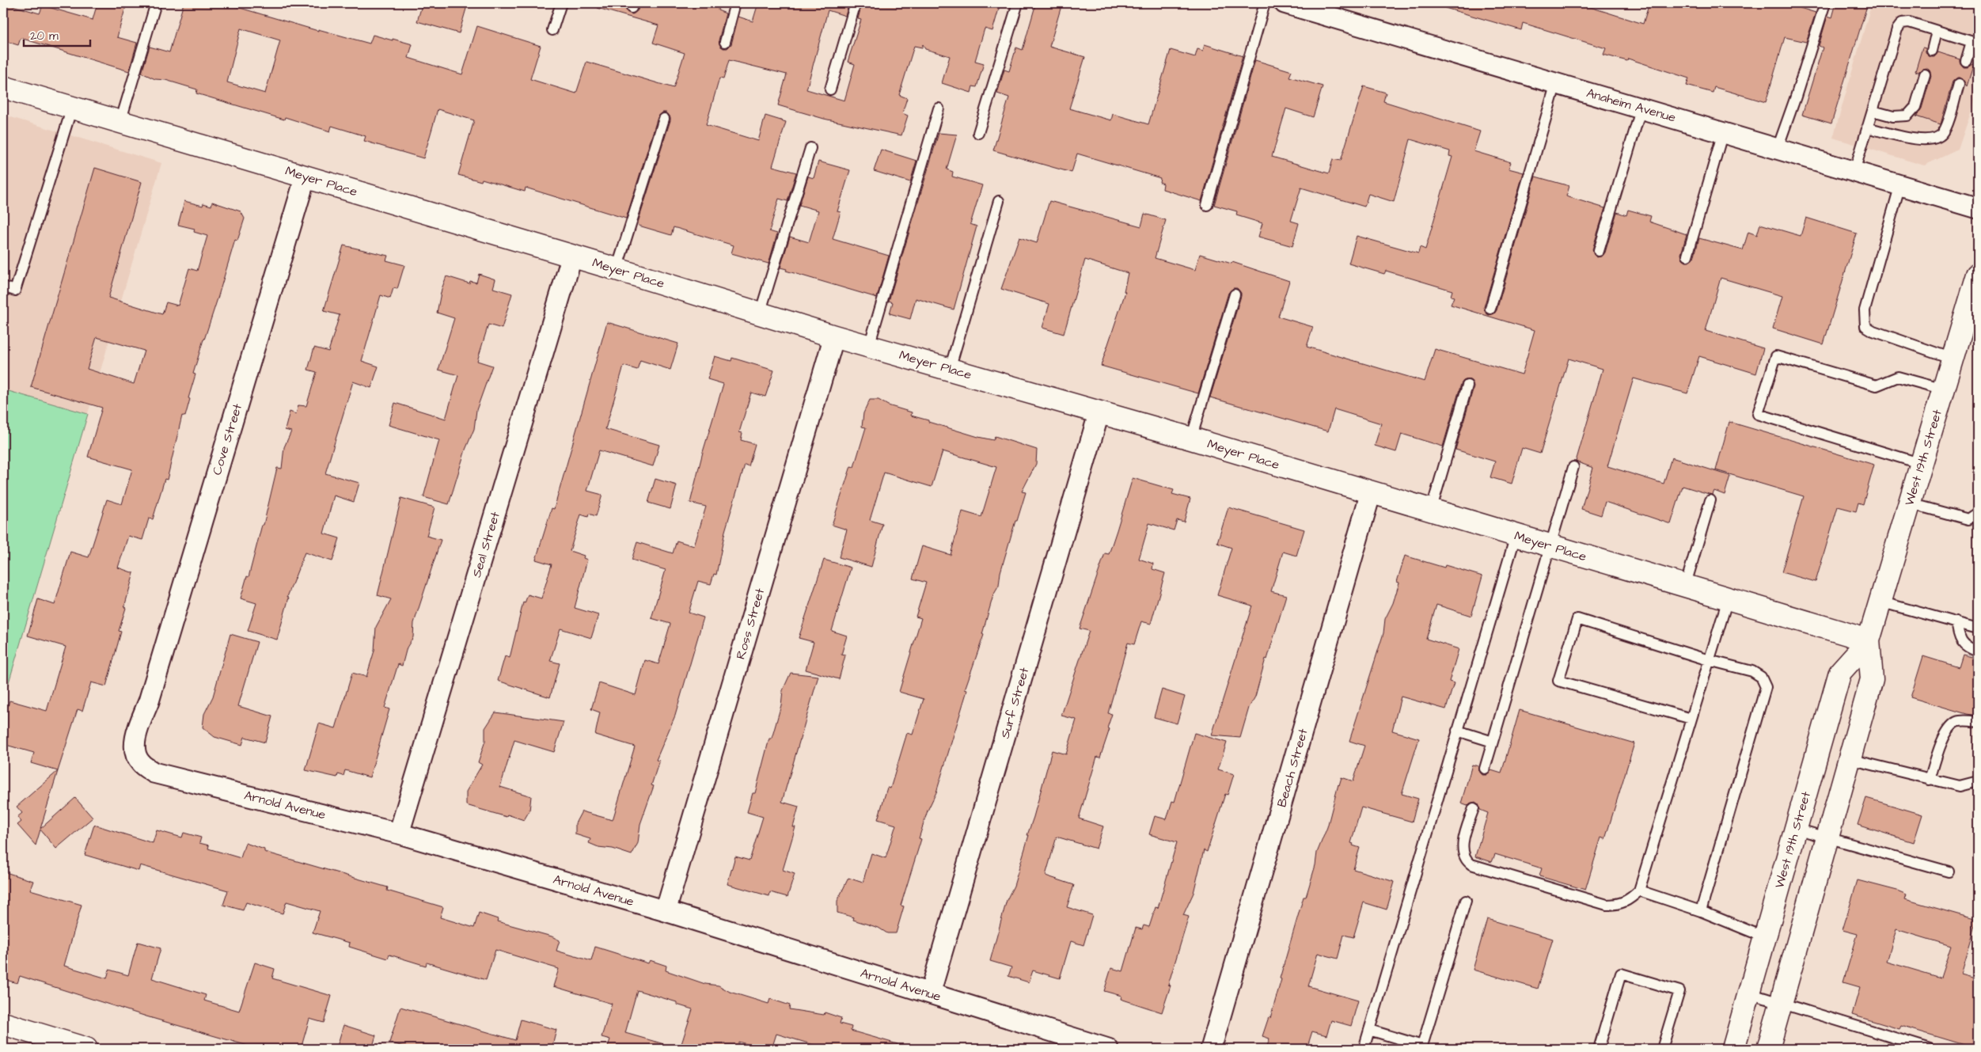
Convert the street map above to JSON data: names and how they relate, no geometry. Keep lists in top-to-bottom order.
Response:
{
  "streets": {
    "street": [
      "Anaheim Avenue",
      "Meyer Place",
      "Cove Street",
      "West 19th Street",
      "Seal Street",
      "Ross Street",
      "Surf Street",
      "Beach Street",
      "Arnold Avenue"
    ]
  },
  "crossings": [
    ["Meyer Place", "Cove Street"],
    ["Meyer Place", "West 19th Street"],
    ["Meyer Place", "Seal Street"],
    ["Meyer Place", "Ross Street"],
    ["Meyer Place", "Surf Street"],
    ["Meyer Place", "Beach Street"],
    ["Cove Street", "Arnold Avenue"],
    ["Seal Street", "Arnold Avenue"],
    ["Ross Street", "Arnold Avenue"],
    ["Surf Street", "Arnold Avenue"]
  ],
  "scale_bar": "20 m"
}
